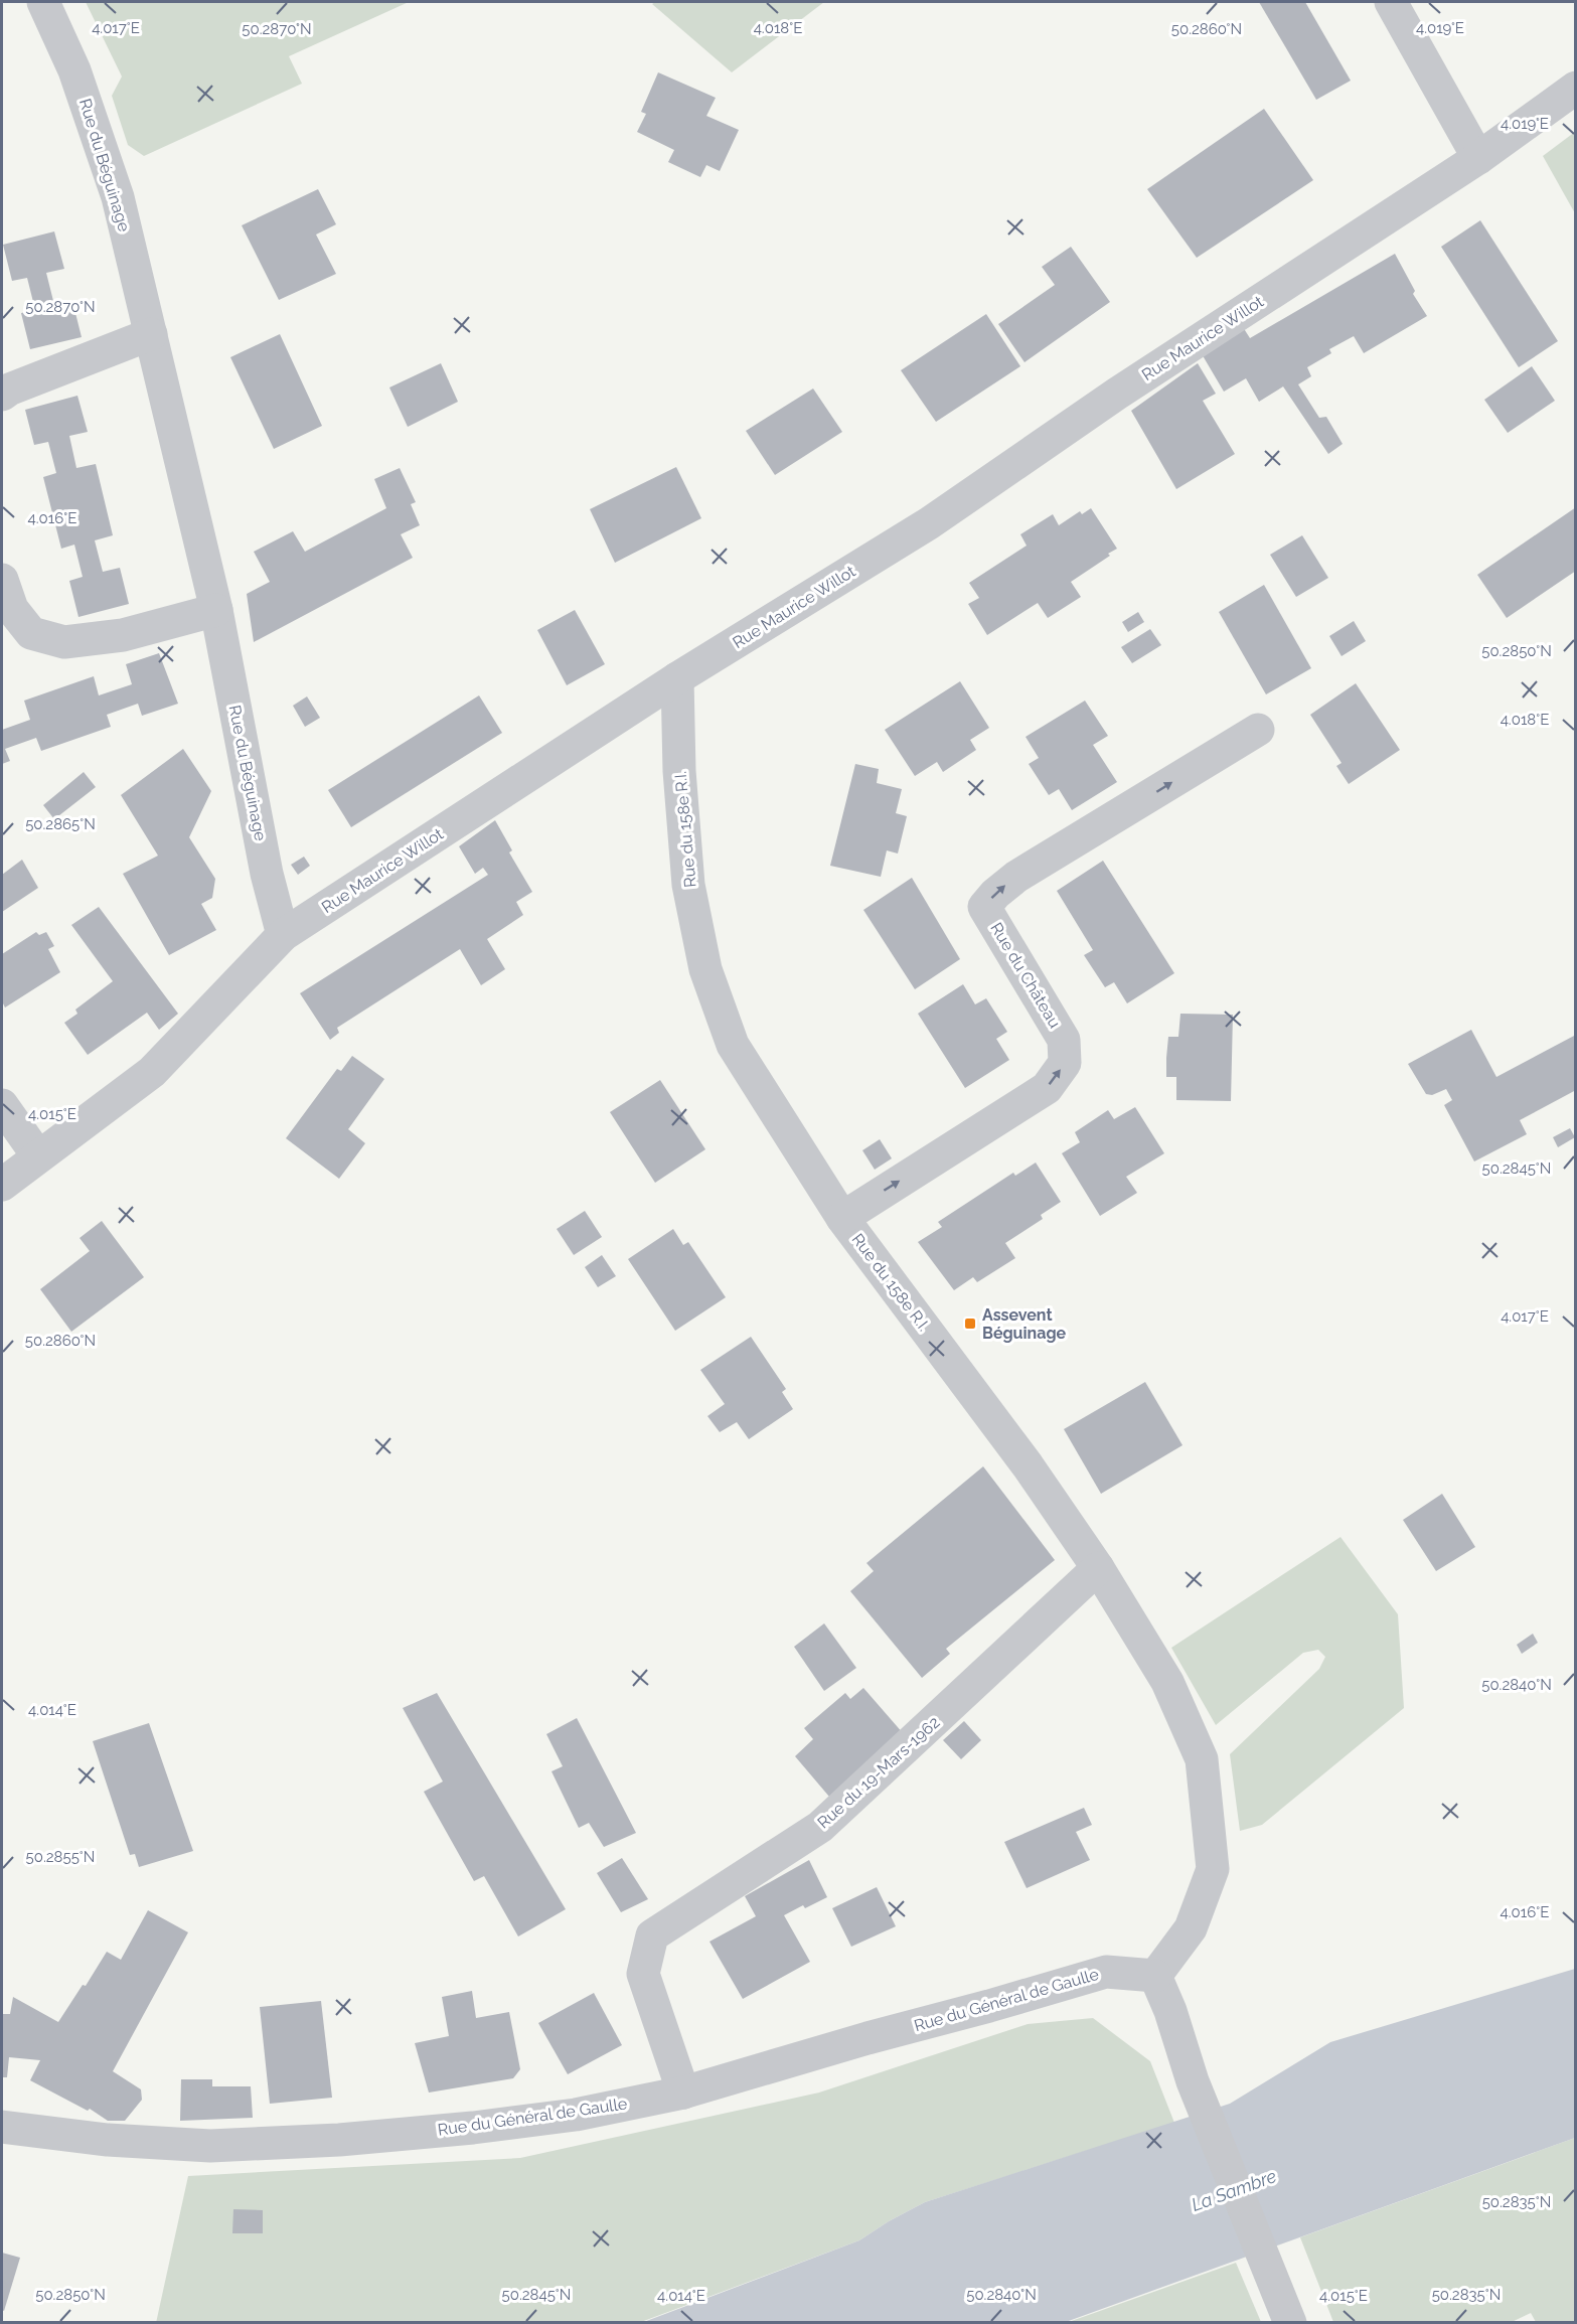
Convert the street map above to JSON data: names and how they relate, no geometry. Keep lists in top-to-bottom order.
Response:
{
  "streets": {
    "street": [
      "Rue du Béguinage",
      "Rue Maurice Willot",
      "Rue du 158e R.I.",
      "Rue du Château",
      "Rue du 19-Mars-1962",
      "Rue du Général de Gaulle"
    ]
  },
  "crossings": [
    ["Rue du Béguinage", "Rue Maurice Willot"],
    ["Rue Maurice Willot", "Rue du 158e R.I."],
    ["Rue du 158e R.I.", "Rue du Château"],
    ["Rue du 158e R.I.", "Rue du 19-Mars-1962"],
    ["Rue du 158e R.I.", "Rue du Général de Gaulle"],
    ["Rue du 19-Mars-1962", "Rue du Général de Gaulle"]
  ],
  "one_way": ["Rue du Château"],
  "water": ["La Sambre"],
  "places": {
    "transit": ["Assevent Béguinage"]
  },
  "coordinates": [
    "4.017°E",
    "4.018°E",
    "4.019°E",
    "50.2870°N",
    "50.2860°N",
    "4.016°E",
    "50.2850°N",
    "50.2865°N",
    "4.015°E",
    "50.2845°N",
    "50.2840°N",
    "4.014°E",
    "50.2855°N",
    "50.2835°N"
  ]
}
